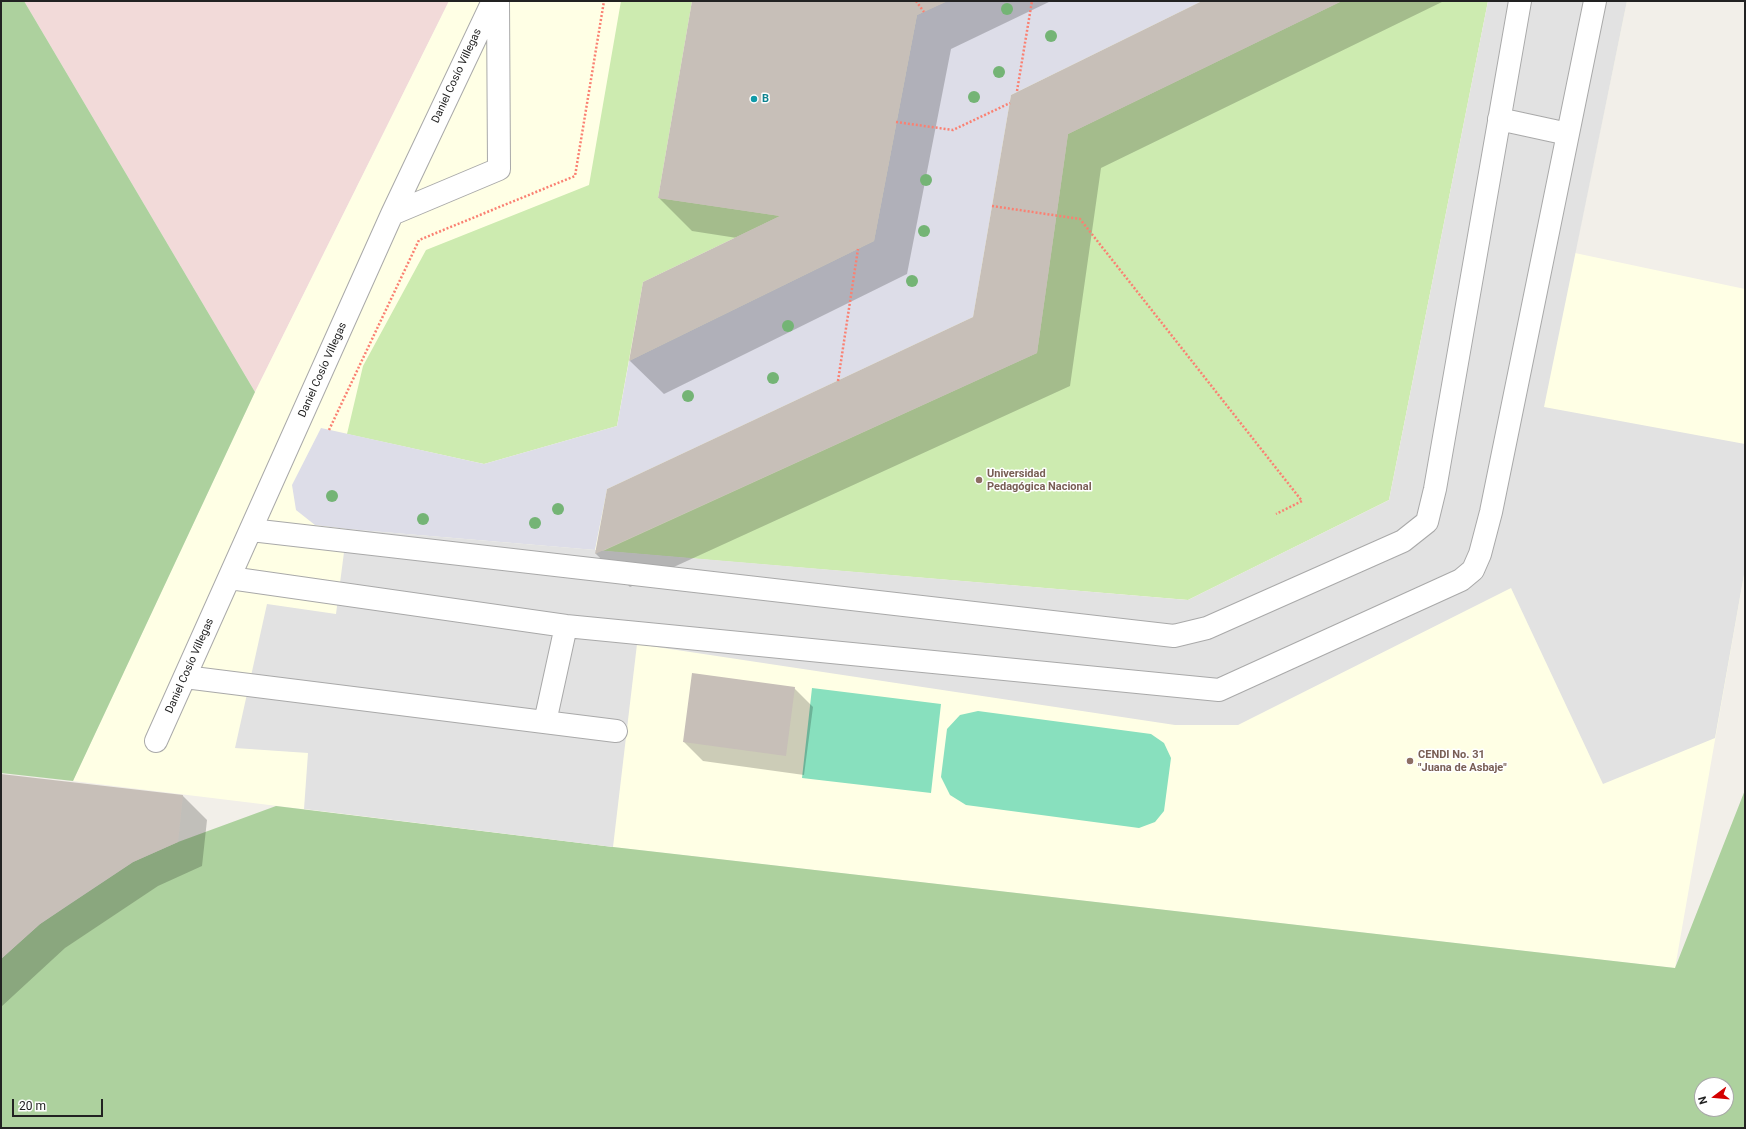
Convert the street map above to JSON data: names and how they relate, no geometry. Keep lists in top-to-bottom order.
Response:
{
  "streets": {
    "lane": ["Daniel Cosío Villegas"]
  },
  "places": ["B", "Universidad Pedagógica Nacional", "CENDI No. 31 \"Juana de Asbaje\""],
  "scale_bar": "20 m",
  "north": "left"
}
